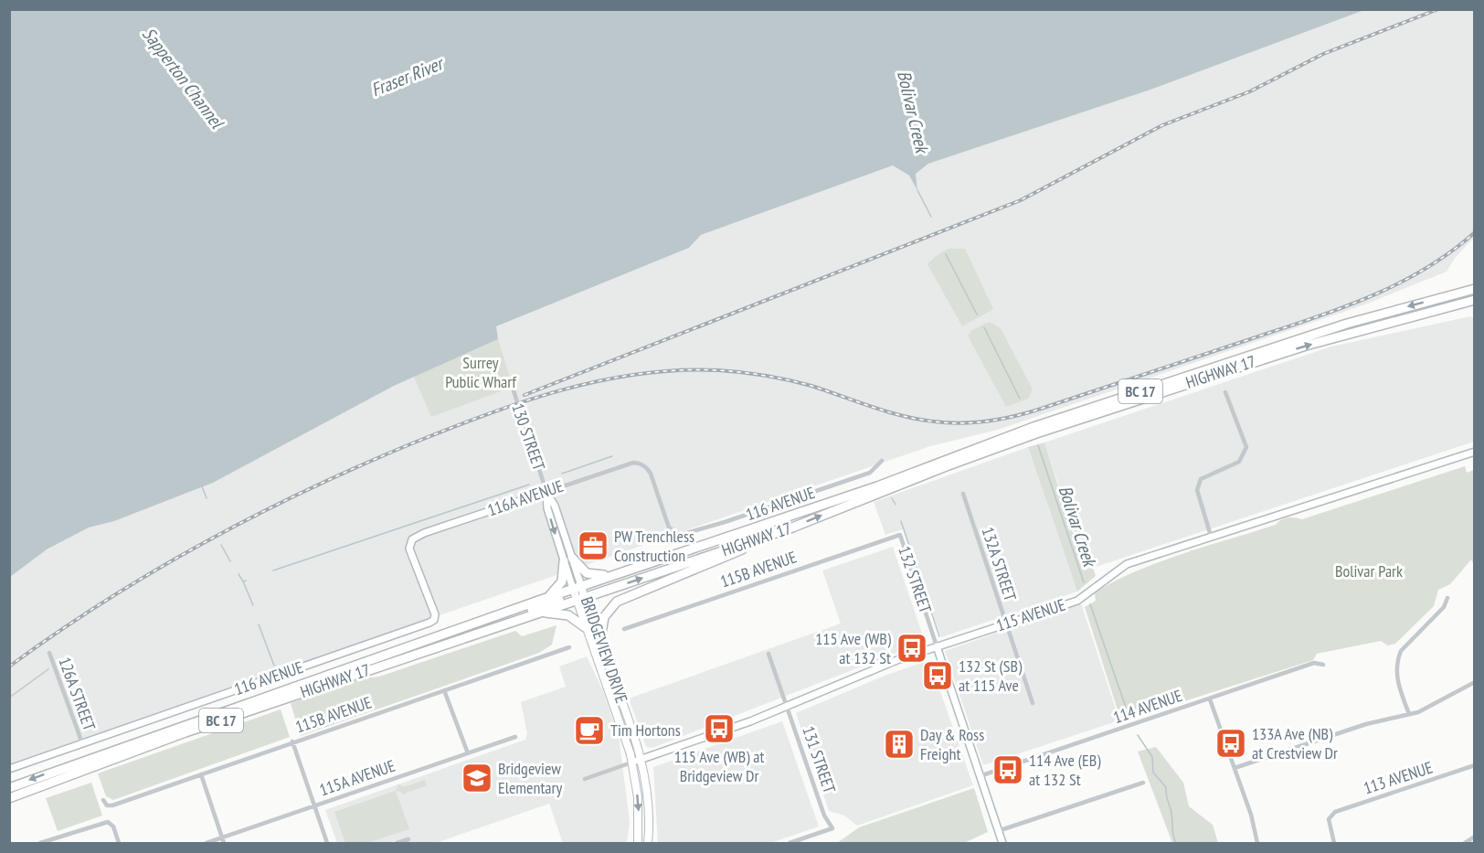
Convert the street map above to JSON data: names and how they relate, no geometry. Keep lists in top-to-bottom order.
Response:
{
  "streets": {
    "highway": ["HIGHWAY 17", "BC 17"],
    "main road": ["BRIDGEVIEW DRIVE"],
    "street": [
      "130 STREET",
      "116A AVENUE",
      "116 AVENUE",
      "132A STREET",
      "115B AVENUE",
      "132 STREET",
      "115 AVENUE",
      "126A STREET",
      "114 AVENUE",
      "131 STREET",
      "115A AVENUE",
      "113 AVENUE"
    ]
  },
  "crossings": [
    ["HIGHWAY 17", "130 STREET"],
    ["HIGHWAY 17", "BRIDGEVIEW DRIVE"],
    ["130 STREET", "116A AVENUE"],
    ["130 STREET", "BRIDGEVIEW DRIVE"],
    ["116A AVENUE", "116 AVENUE"],
    ["116 AVENUE", "126A STREET"],
    ["132A STREET", "115 AVENUE"],
    ["115B AVENUE", "132 STREET"],
    ["132 STREET", "115 AVENUE"],
    ["132 STREET", "114 AVENUE"],
    ["115 AVENUE", "BRIDGEVIEW DRIVE"],
    ["115 AVENUE", "131 STREET"]
  ],
  "water": ["Fraser River", "Sapperton Channel", "Bolivar Creek"],
  "parks": ["Surrey Public Wharf", "Bolivar Park"],
  "places": {
    "office": ["PW Trenchless Construction"],
    "bus stop": [
      "115 Ave (WB) at 132 St",
      "132 St (SB) at 115 Ave",
      "115 Ave (WB) at Bridgeview Dr",
      "133A Ave (NB) at Crestview Dr",
      "114 Ave (EB) at 132 St"
    ],
    "cafe": ["Tim Hortons"],
    "building": ["Day & Ross Freight"],
    "school or university": ["Bridgeview Elementary"]
  }
}
